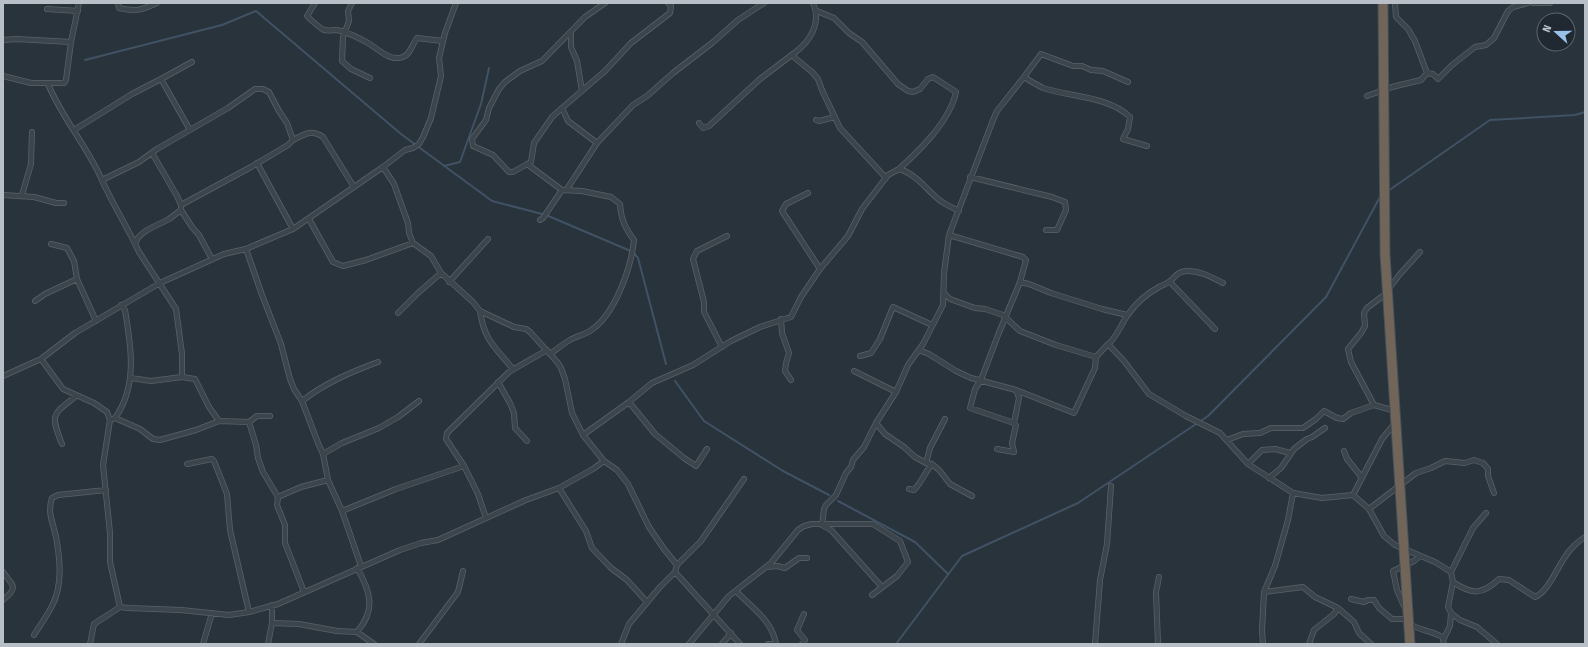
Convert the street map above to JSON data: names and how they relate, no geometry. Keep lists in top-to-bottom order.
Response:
{
  "north": "left"
}
